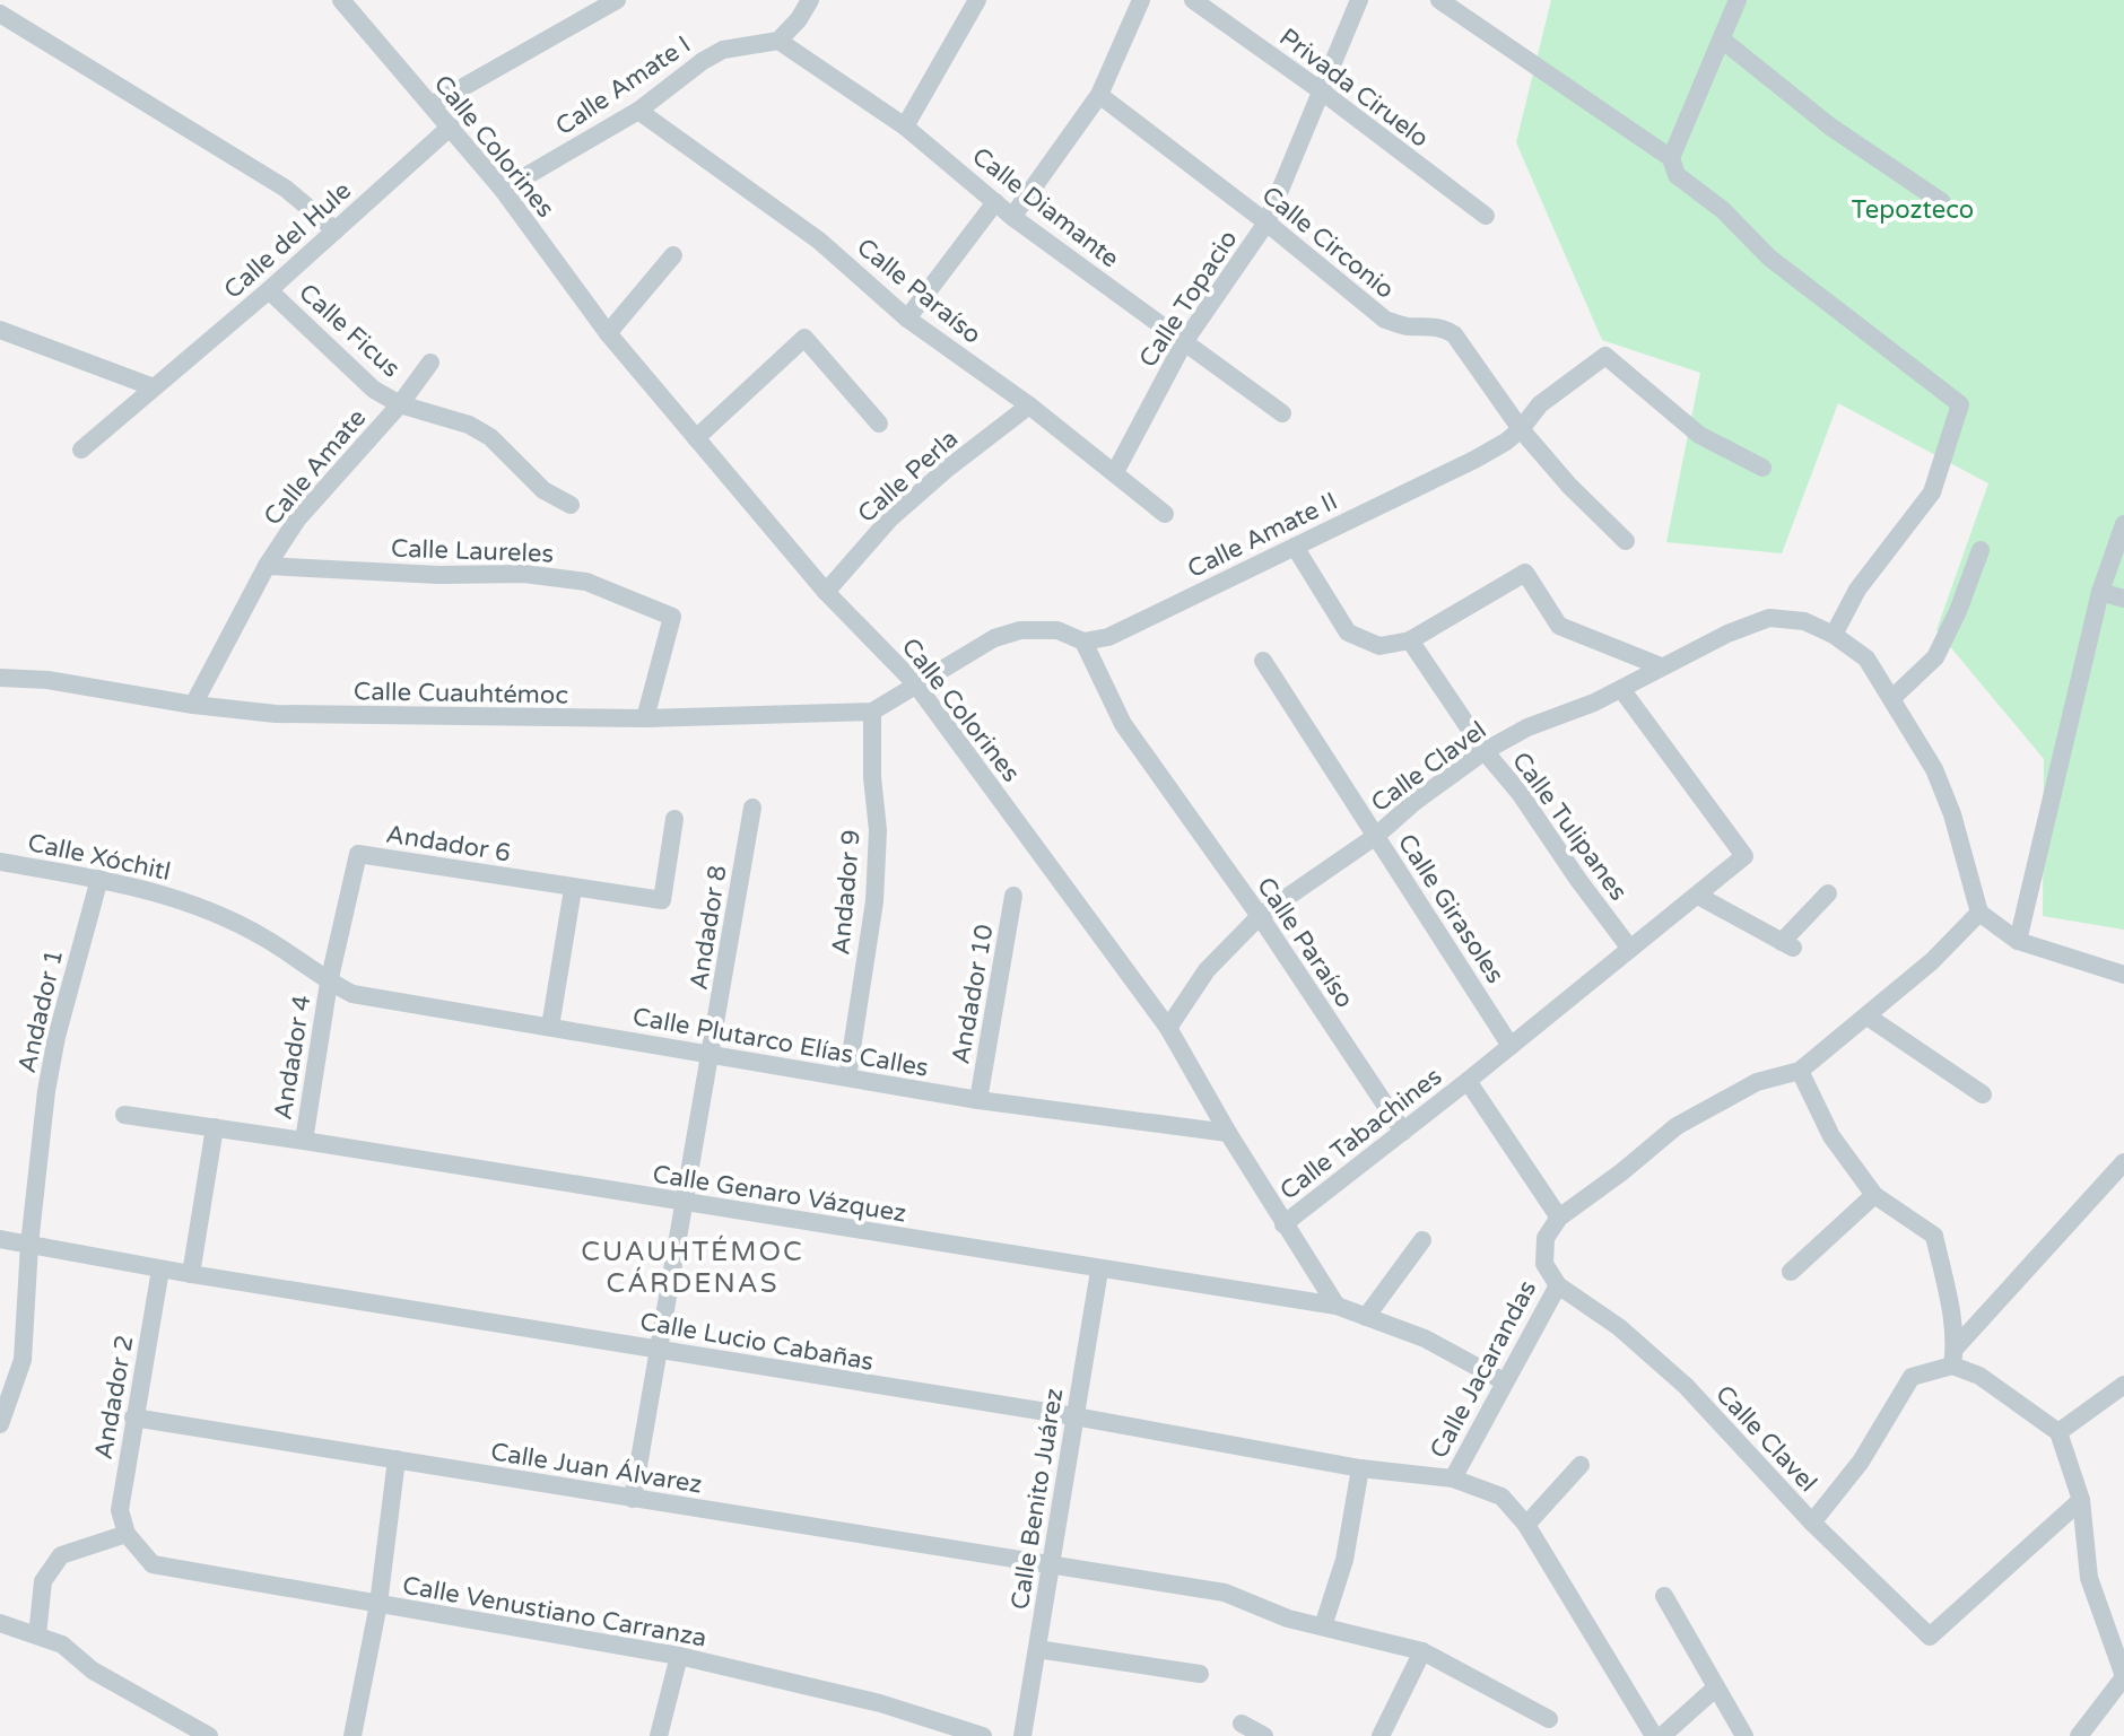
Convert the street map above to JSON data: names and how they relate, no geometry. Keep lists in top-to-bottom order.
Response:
{
  "streets": {
    "street": [
      "Calle Amate I",
      "Privada Ciruelo",
      "Calle Colorines",
      "Calle Diamante",
      "Calle del Hule",
      "Calle Circonio",
      "Calle Paraíso",
      "Calle Topacio",
      "Calle Ficus",
      "Calle Amate",
      "Calle Perla",
      "Calle Amate II",
      "Calle Laureles",
      "Calle Cuauhtémoc",
      "Calle Clavel",
      "Calle Tulipanes",
      "Andador 6",
      "Calle Xóchitl",
      "Andador 9",
      "Calle Girasoles",
      "Andador 8",
      "Andador 10",
      "Andador 1",
      "Calle Plutarco Elías Calles",
      "Andador 4",
      "Calle Tabachines",
      "Calle Genaro Vázquez",
      "Calle Lucio Cabañas",
      "Calle Jacarandas",
      "Andador 2",
      "Calle Juan Álvarez",
      "Calle Benito Juárez",
      "Calle Venustiano Carranza"
    ]
  },
  "crossings": [
    ["Calle Amate I", "Calle Colorines"],
    ["Calle Amate I", "Calle Diamante"],
    ["Calle Amate I", "Calle Paraíso"],
    ["Privada Ciruelo", "Calle Topacio"],
    ["Calle Colorines", "Calle del Hule"],
    ["Calle Colorines", "Calle Perla"],
    ["Calle Colorines", "Calle Clavel"],
    ["Calle Colorines", "Calle Plutarco Elías Calles"],
    ["Calle Colorines", "Calle Tabachines"],
    ["Calle Colorines", "Calle Genaro Vázquez"],
    ["Calle Diamante", "Calle Topacio"],
    ["Calle del Hule", "Calle Ficus"],
    ["Calle Circonio", "Calle Topacio"],
    ["Calle Circonio", "Calle Amate II"],
    ["Calle Paraíso", "Calle Topacio"],
    ["Calle Paraíso", "Calle Perla"],
    ["Calle Paraíso", "Calle Amate II"],
    ["Calle Paraíso", "Calle Clavel"],
    ["Calle Paraíso", "Calle Tabachines"],
    ["Calle Ficus", "Calle Amate"],
    ["Calle Amate", "Calle Laureles"],
    ["Calle Amate", "Calle Cuauhtémoc"],
    ["Calle Laureles", "Calle Cuauhtémoc"],
    ["Calle Cuauhtémoc", "Andador 9"],
    ["Calle Clavel", "Calle Tulipanes"],
    ["Calle Clavel", "Calle Girasoles"],
    ["Calle Clavel", "Calle Tabachines"],
    ["Calle Clavel", "Calle Jacarandas"],
    ["Calle Tulipanes", "Calle Tabachines"],
    ["Andador 6", "Calle Xóchitl"],
    ["Andador 6", "Calle Plutarco Elías Calles"],
    ["Andador 6", "Andador 4"],
    ["Calle Xóchitl", "Andador 1"],
    ["Calle Xóchitl", "Calle Plutarco Elías Calles"],
    ["Calle Xóchitl", "Andador 4"],
    ["Andador 9", "Calle Plutarco Elías Calles"],
    ["Calle Girasoles", "Calle Tabachines"],
    ["Andador 8", "Calle Plutarco Elías Calles"],
    ["Andador 8", "Calle Genaro Vázquez"],
    ["Andador 8", "Calle Lucio Cabañas"],
    ["Andador 8", "Calle Juan Álvarez"],
    ["Andador 10", "Calle Plutarco Elías Calles"],
    ["Andador 1", "Calle Lucio Cabañas"],
    ["Calle Plutarco Elías Calles", "Andador 4"],
    ["Andador 4", "Calle Genaro Vázquez"],
    ["Calle Genaro Vázquez", "Calle Benito Juárez"],
    ["Calle Lucio Cabañas", "Calle Jacarandas"],
    ["Calle Lucio Cabañas", "Andador 2"],
    ["Calle Lucio Cabañas", "Calle Benito Juárez"],
    ["Andador 2", "Calle Juan Álvarez"],
    ["Andador 2", "Calle Venustiano Carranza"],
    ["Calle Juan Álvarez", "Calle Benito Juárez"]
  ],
  "districts": ["CUAUHTÉMOC CÁRDENAS"],
  "parks": ["Tepozteco"]
}
